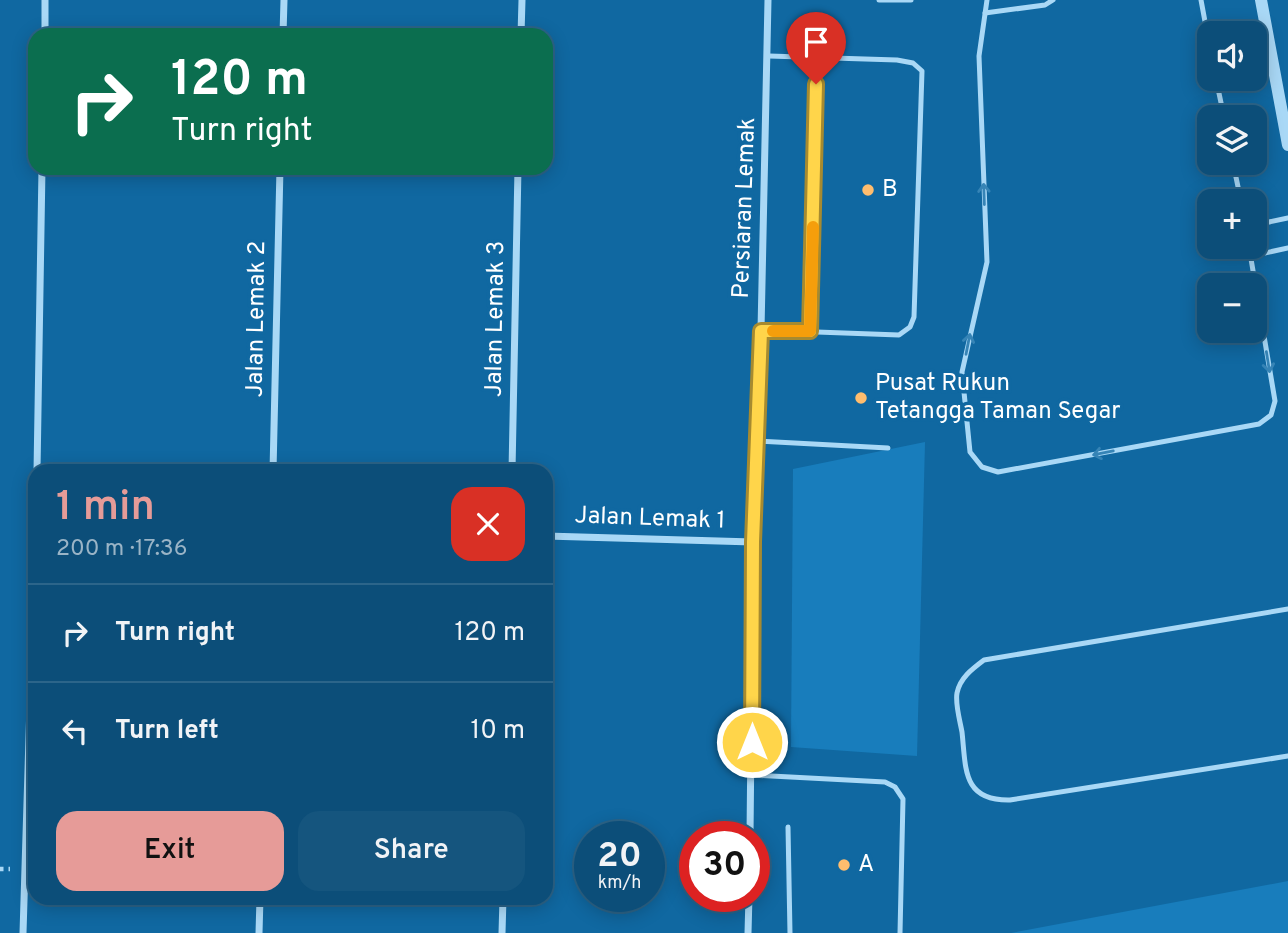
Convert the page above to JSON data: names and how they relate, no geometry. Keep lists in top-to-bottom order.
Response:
{
  "streets": {
    "street": [
      "Persiaran Lemak",
      "Jalan Lemak 2",
      "Jalan Lemak 3",
      "Jalan Lemak 1"
    ]
  },
  "crossings": [
    ["Persiaran Lemak", "Jalan Lemak 1"]
  ],
  "places": ["B", "Pusat Rukun Tetangga Taman Segar", "A"],
  "page": {
    "map_buttons": ["+", "−"],
    "turn": ["120 m", "Turn right"],
    "heading": ["1 min", "200 m · 17:36"],
    "list": [
      {
        "name": "Turn right",
        "value": "120 m"
      },
      {
        "name": "Turn left",
        "value": "10 m"
      }
    ],
    "buttons": ["Exit", "Share"],
    "speed": "20 km/h",
    "limit": "30"
  }
}
